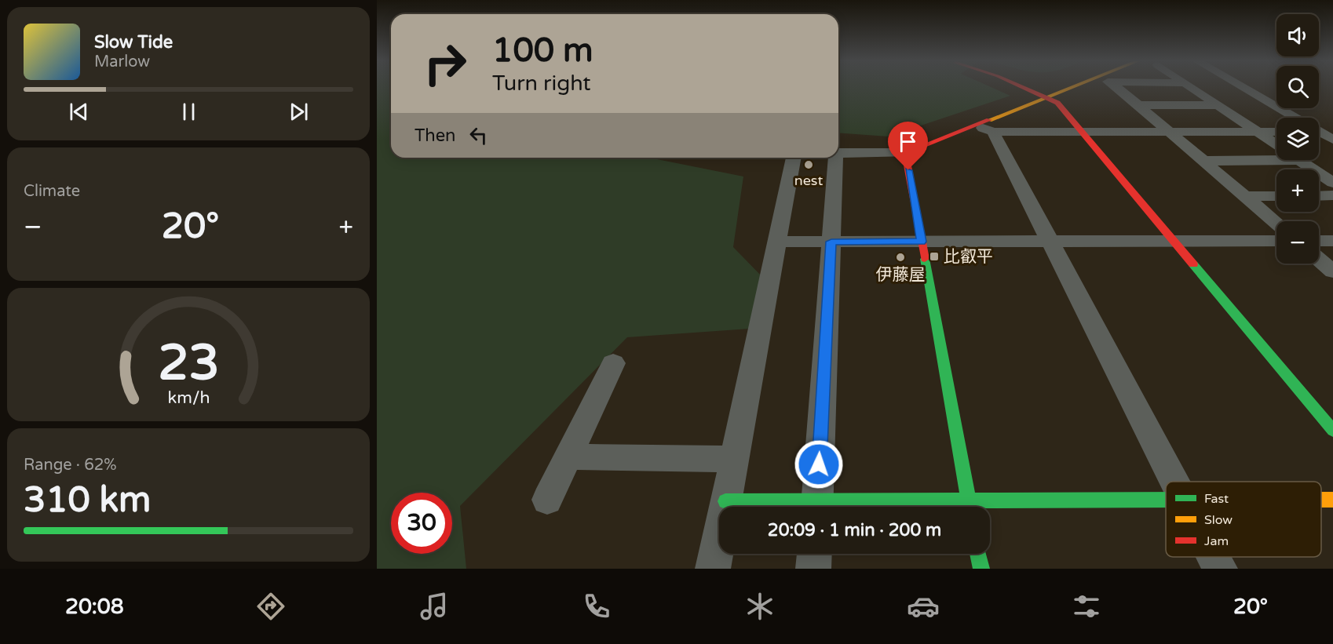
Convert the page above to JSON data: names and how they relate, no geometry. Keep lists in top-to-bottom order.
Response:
{
  "places": {
    "other": ["nest", "伊藤屋"],
    "transit": ["比叡平"]
  },
  "legend": ["Fast", "Slow", "Jam"],
  "page": {
    "map_buttons": ["+", "−"],
    "turn": ["100 m", "Turn right"],
    "song": ["Slow Tide", "Marlow"],
    "then": "Then",
    "tile": [
      "Climate",
      ["Range · 62%", "310 km"]
    ],
    "heat": ["−", "20°", "+"],
    "limit": "30",
    "trip": "20:09 · 1 min · 200 m",
    "tabs": ["20:08", "20°"],
    "gauge": ["23", "km/h"]
  }
}
